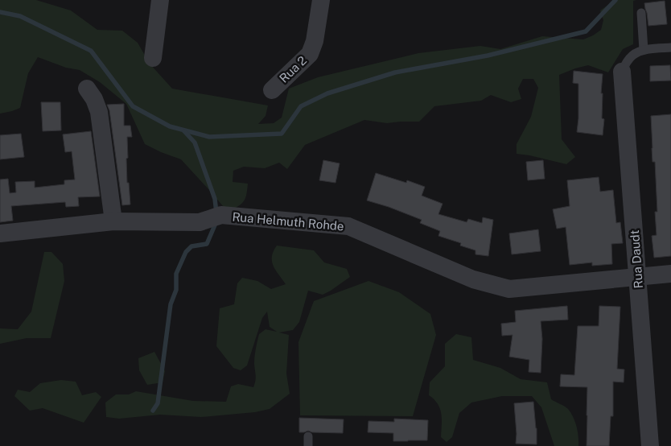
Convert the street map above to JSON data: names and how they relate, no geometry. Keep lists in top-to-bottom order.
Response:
{
  "streets": {
    "street": ["Rua 2", "Rua Helmuth Rohde", "Rua Daudt"]
  },
  "crossings": [
    ["Rua Helmuth Rohde", "Rua Daudt"]
  ]
}
